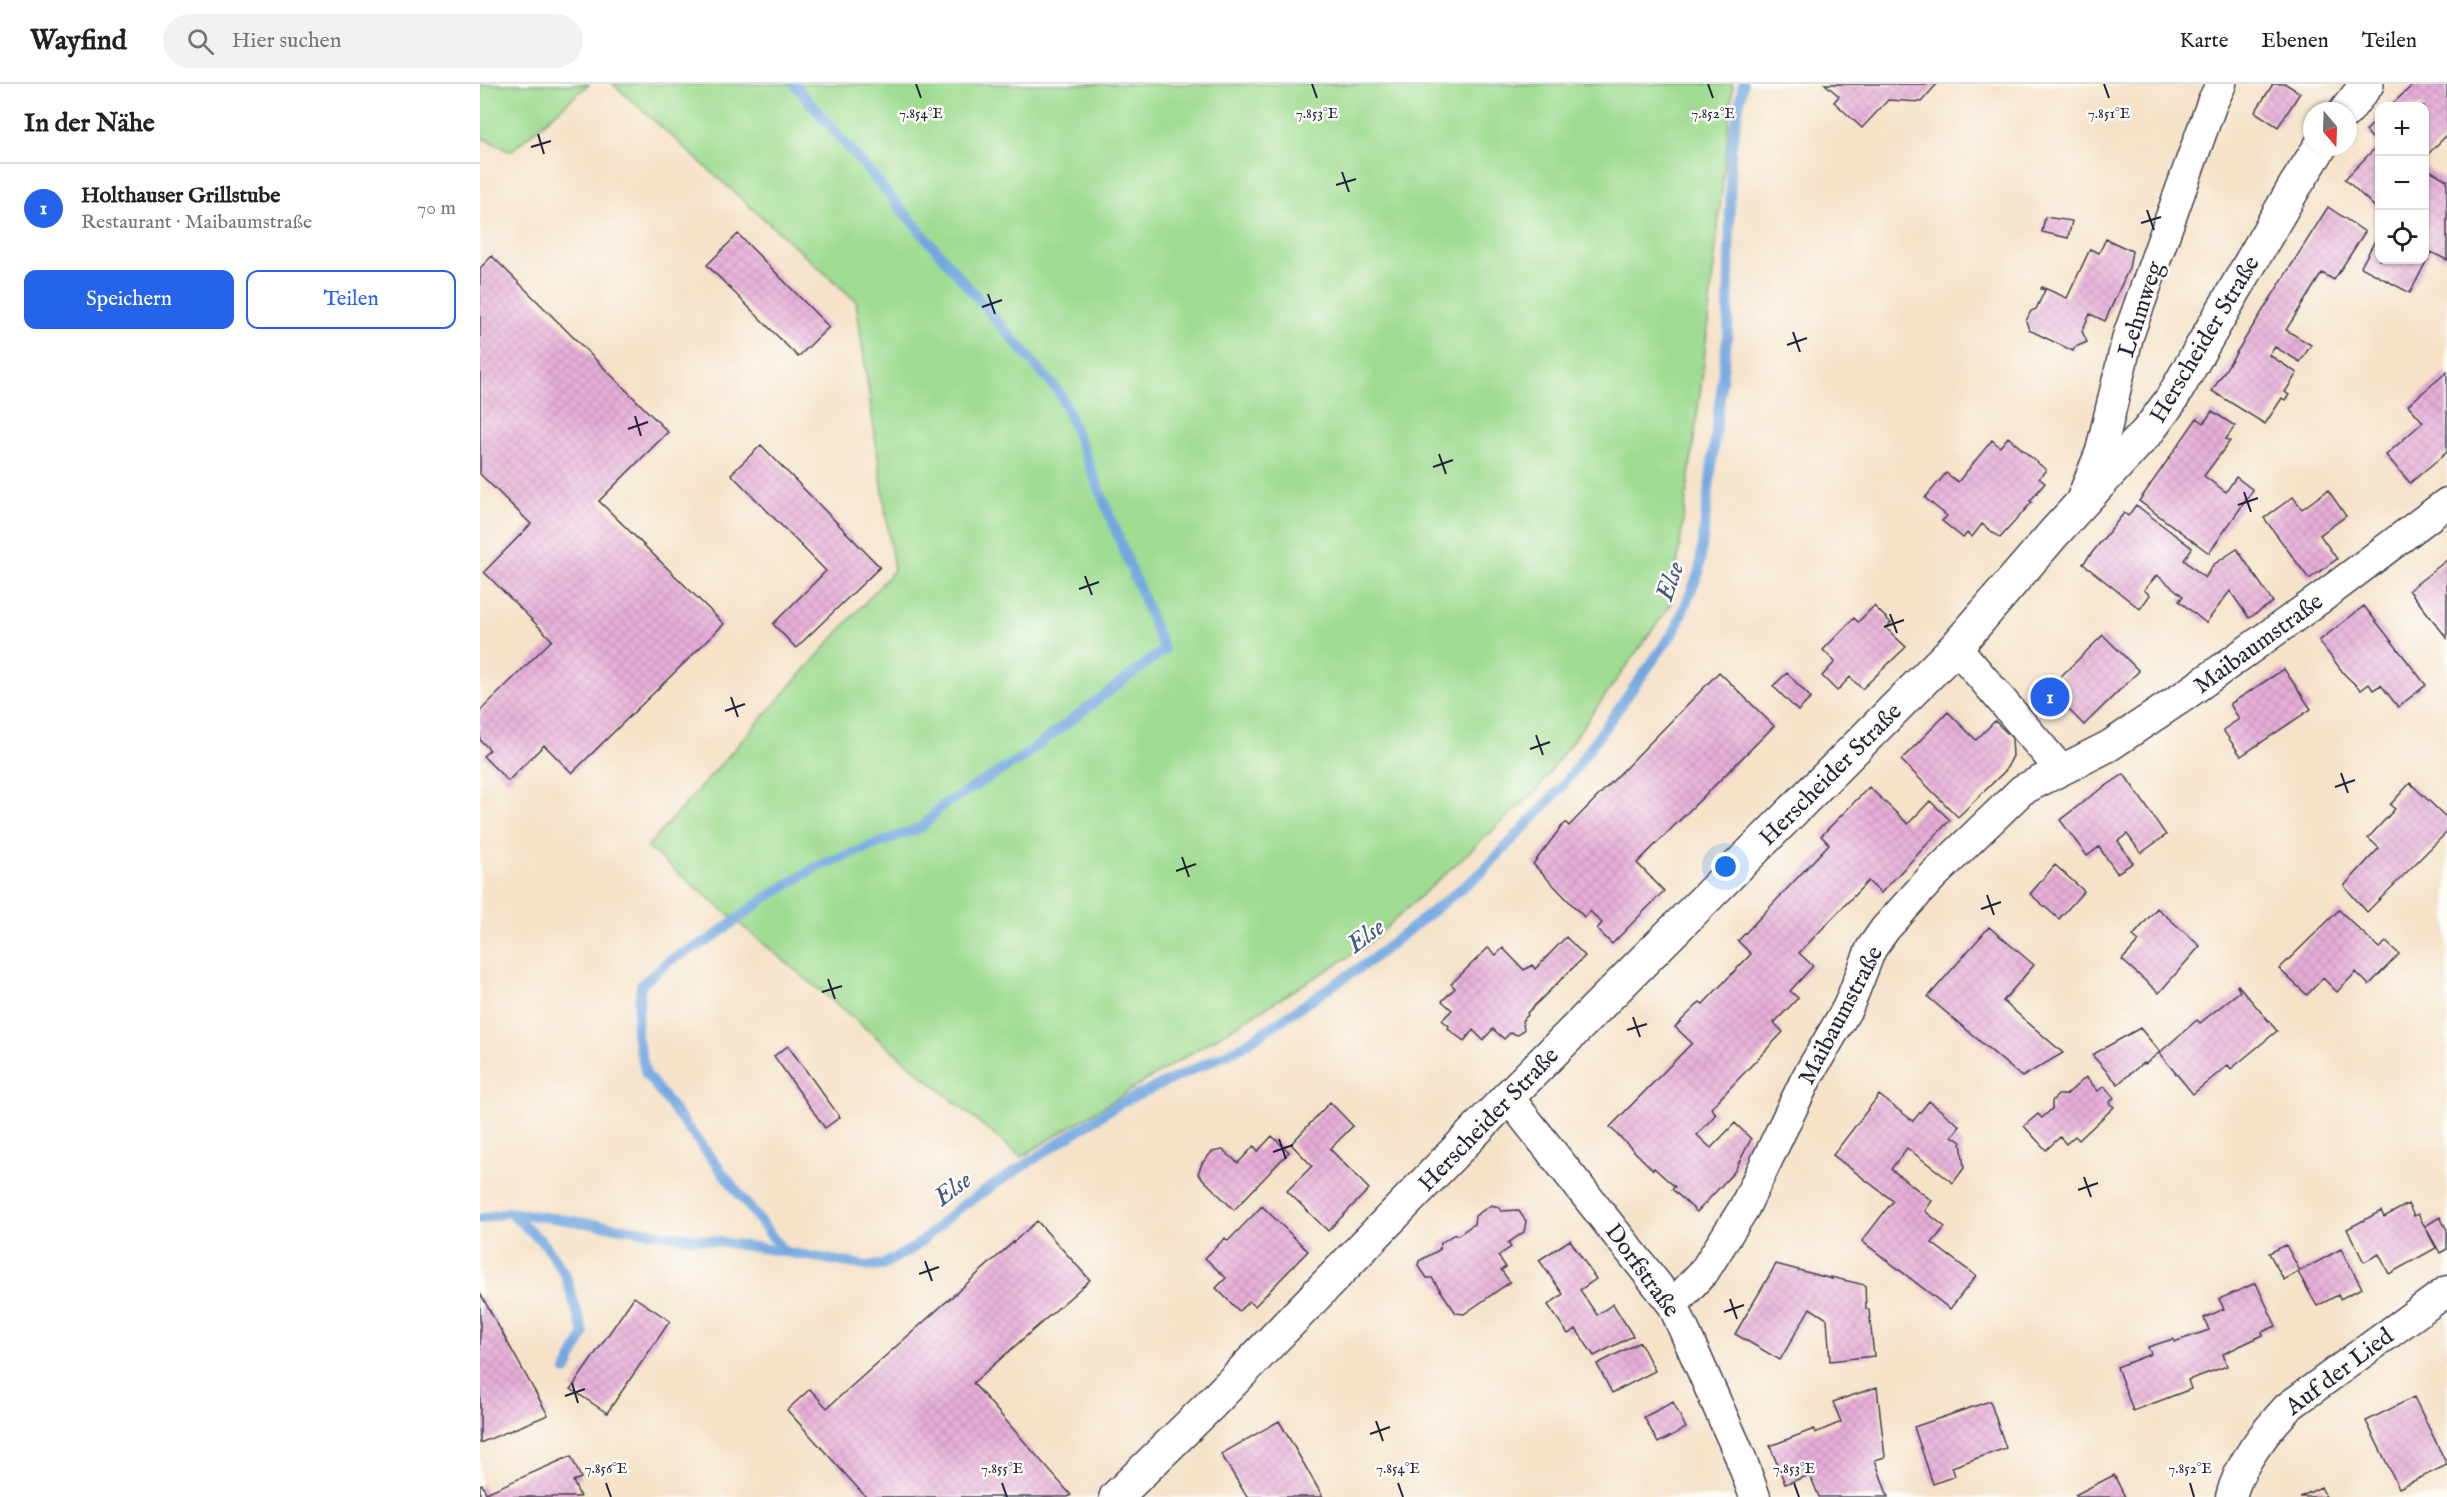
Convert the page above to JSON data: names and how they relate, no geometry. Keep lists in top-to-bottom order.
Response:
{
  "streets": {
    "main road": ["Herscheider Straße"],
    "street": [
      "Lehmweg",
      "Maibaumstraße",
      "Dorfstraße",
      "Auf der Lied"
    ]
  },
  "crossings": [
    ["Lehmweg", "Herscheider Straße"],
    ["Herscheider Straße", "Dorfstraße"],
    ["Maibaumstraße", "Dorfstraße"]
  ],
  "water": ["Else"],
  "north": "bottom",
  "page": {
    "header": "Wayfind",
    "search": "Hier suchen",
    "nav": ["Karte", "Ebenen", "Teilen"],
    "heading": "In der Nähe",
    "map_buttons": ["+", "−"],
    "list": [
      {
        "mark": "1",
        "name": "Holthauser Grillstube",
        "note": "Restaurant · Maibaumstraße",
        "value": "70 m"
      }
    ],
    "buttons": ["Speichern", "Teilen"],
    "pins": "1"
  },
  "coordinates": [
    "7.854°E",
    "7.853°E",
    "7.852°E",
    "7.851°E",
    "7.856°E",
    "7.855°E"
  ]
}
